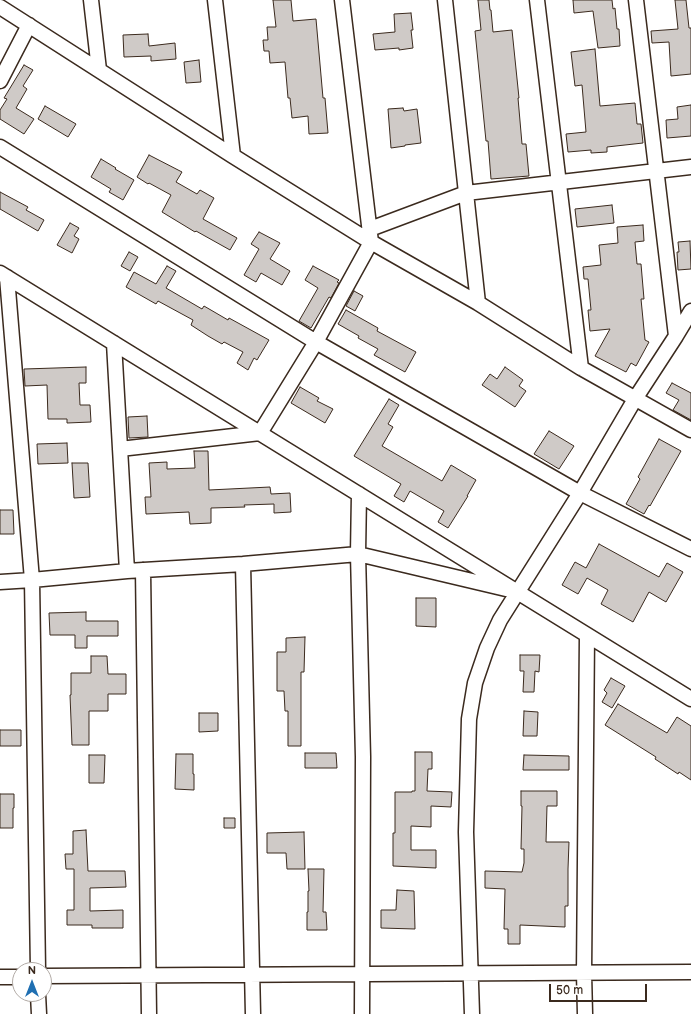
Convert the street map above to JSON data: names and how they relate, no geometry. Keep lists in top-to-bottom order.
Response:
{
  "scale_bar": "50 m",
  "north": "top"
}
